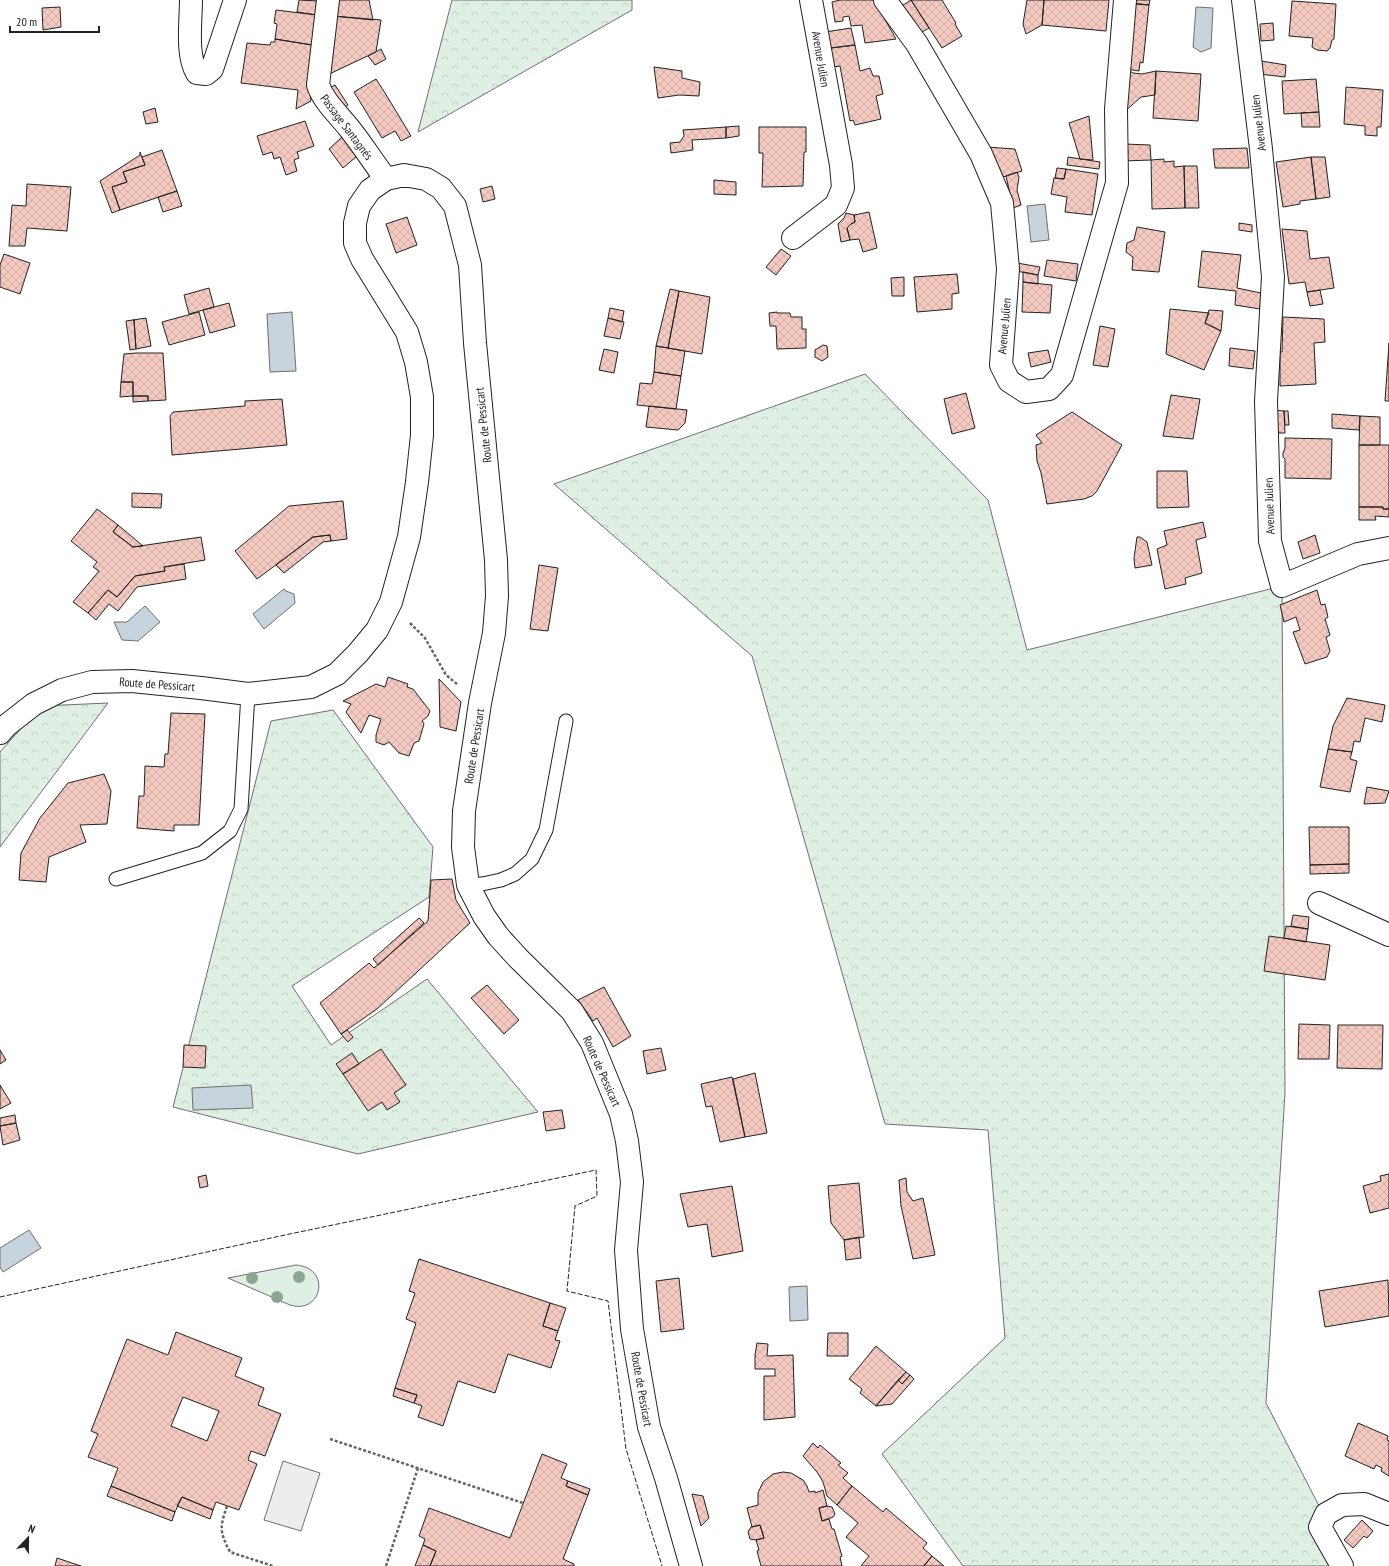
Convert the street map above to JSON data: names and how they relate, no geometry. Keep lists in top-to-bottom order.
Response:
{
  "streets": {
    "street": ["Avenue Julien", "Passage Santagnés", "Route de Pessicart"]
  },
  "crossings": [
    ["Passage Santagnés", "Route de Pessicart"]
  ],
  "scale_bar": "20 m",
  "north": "top"
}
